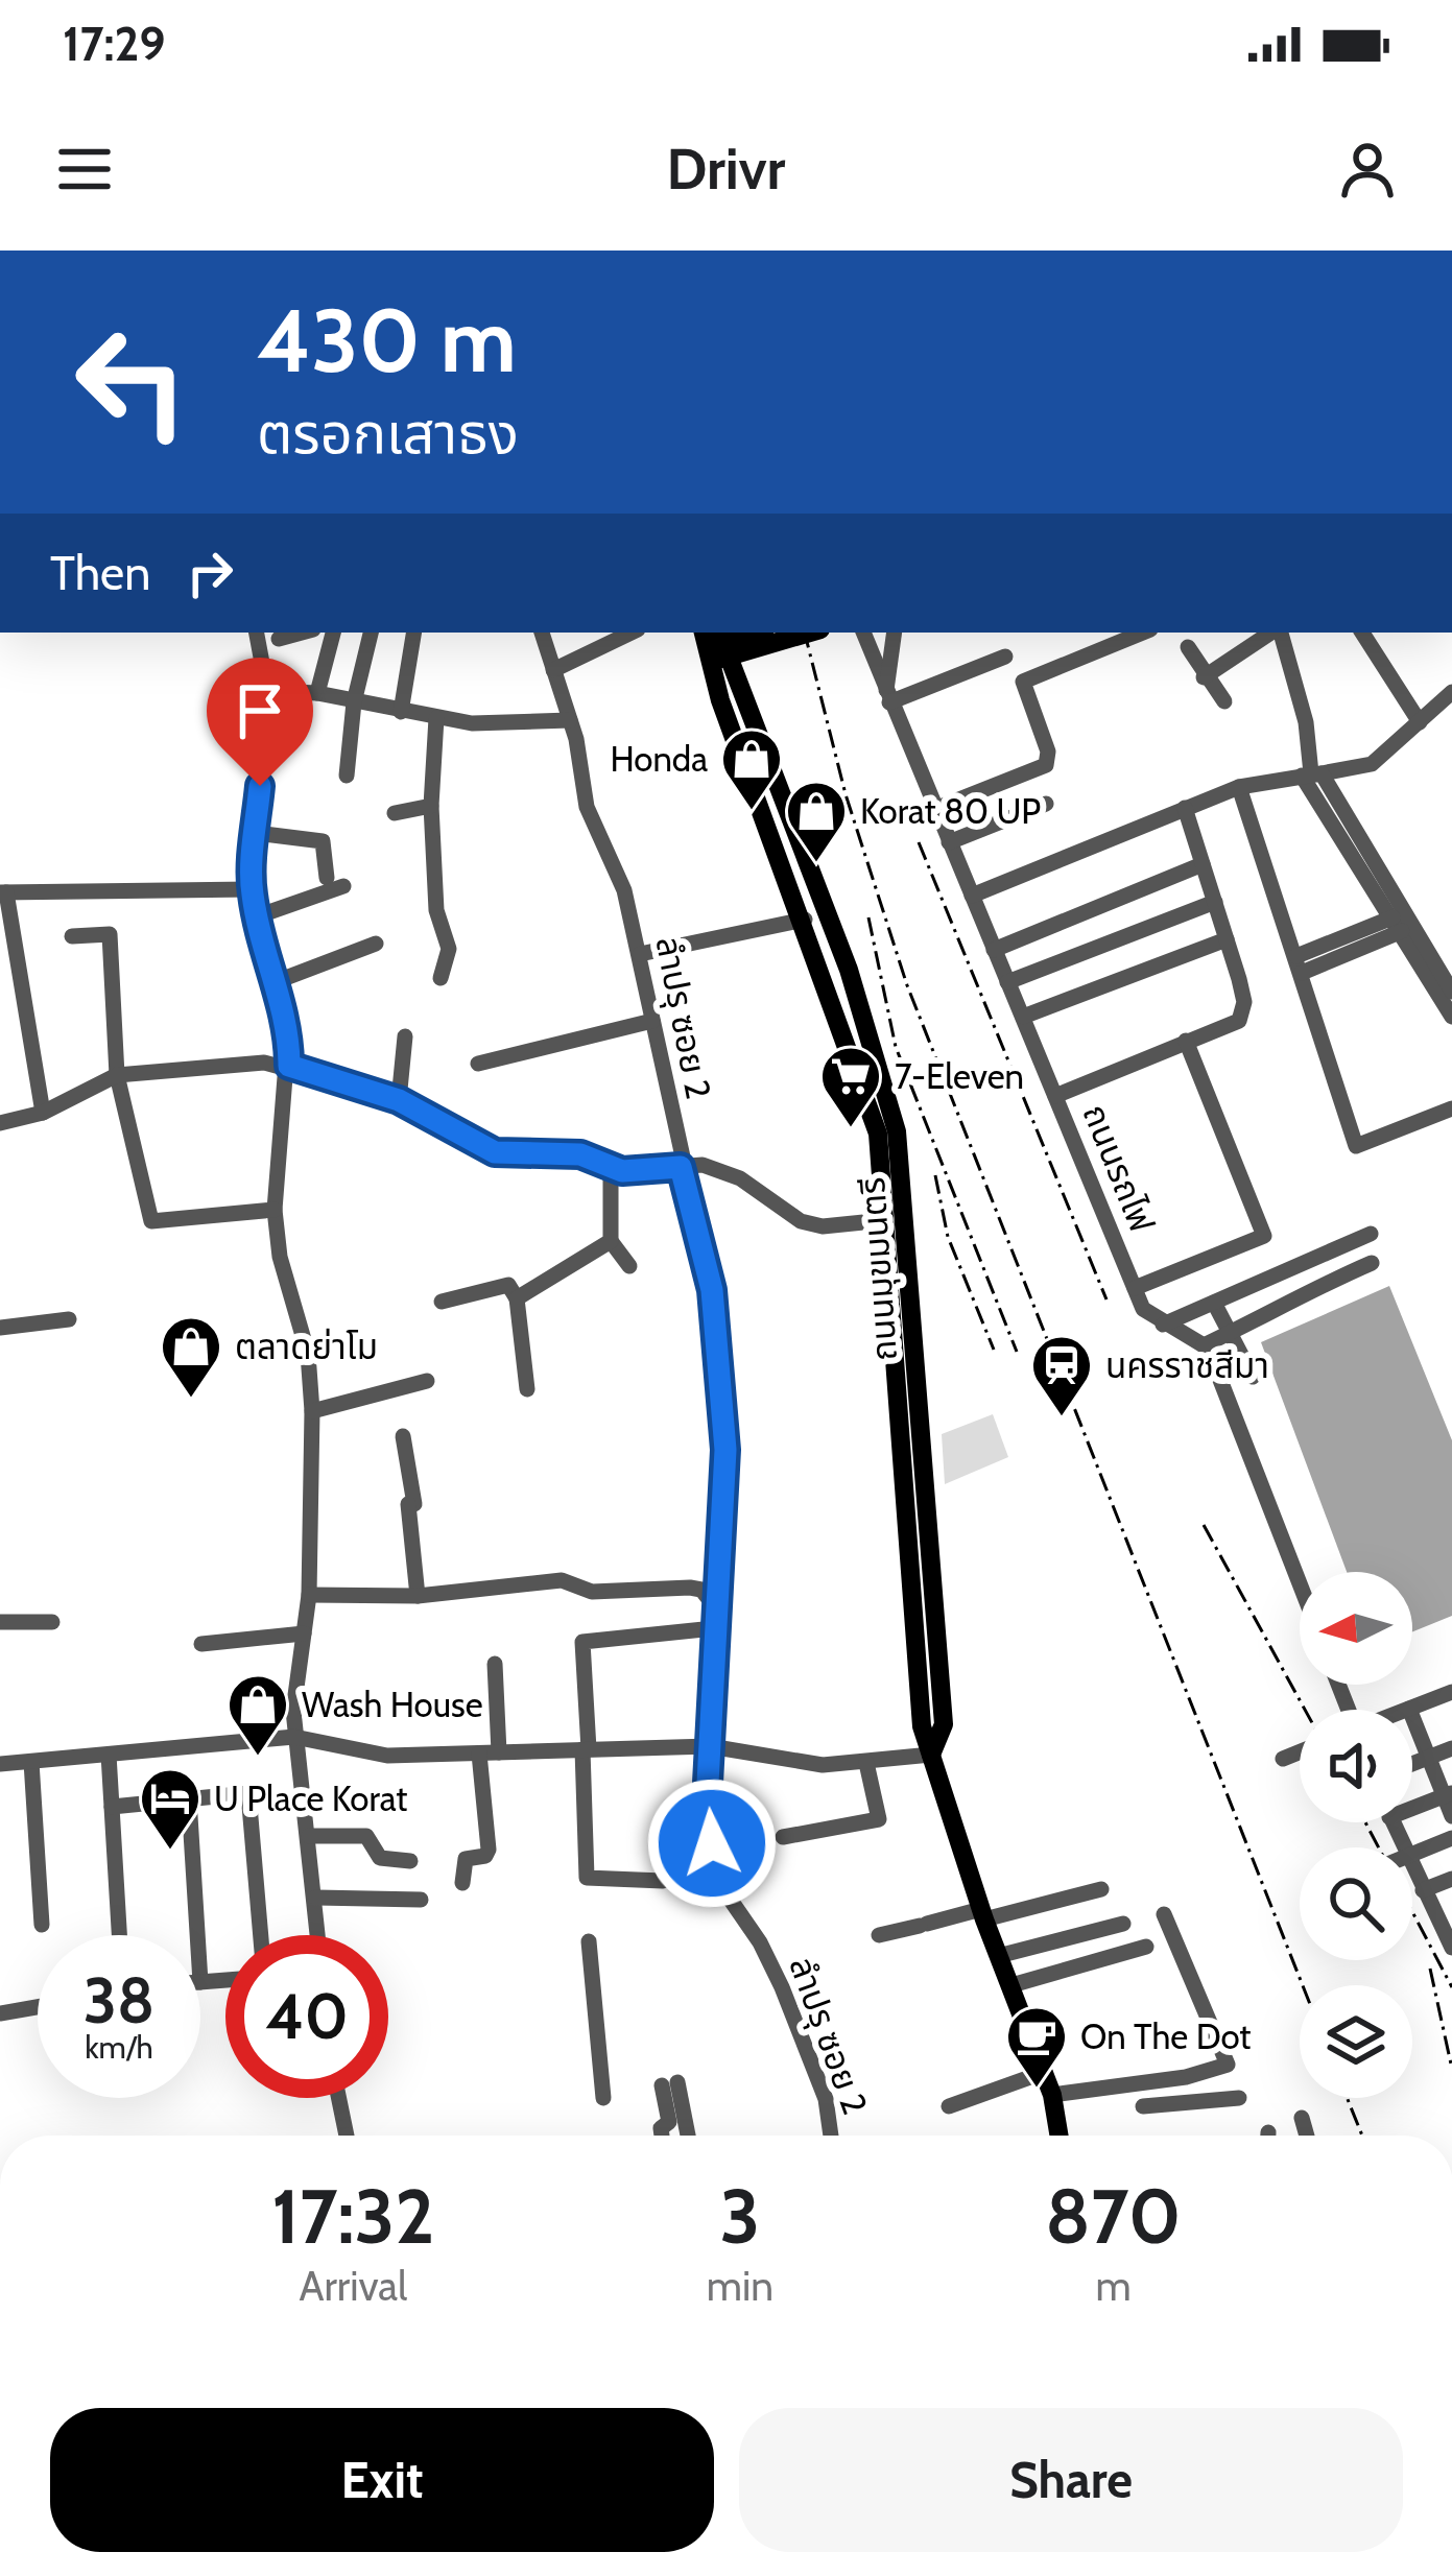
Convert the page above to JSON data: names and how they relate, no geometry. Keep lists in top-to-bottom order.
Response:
{
  "streets": {
    "main road": ["ถนนมุขมนตรี"],
    "street": ["ลำปรุ ซอย 2", "ถนนรถไฟ"]
  },
  "places": {
    "shop": [
      "Honda",
      "Korat 80 UP",
      "ตลาดย่าโม",
      "Wash House"
    ],
    "supermarket": ["7-Eleven"],
    "station": ["นครราชสีมา"],
    "hotel": ["U Place Korat"],
    "cafe": ["On The Dot"]
  },
  "north": "left",
  "page": {
    "status": "17:29",
    "header": "Drivr",
    "turn": ["430 m", "ตรอกเสาธง"],
    "then": "Then",
    "speed": "38 km/h",
    "limit": "40",
    "eta": [
      "17:32",
      "Arrival",
      "3",
      "min",
      "870",
      "m"
    ],
    "buttons": ["Exit", "Share"]
  }
}
